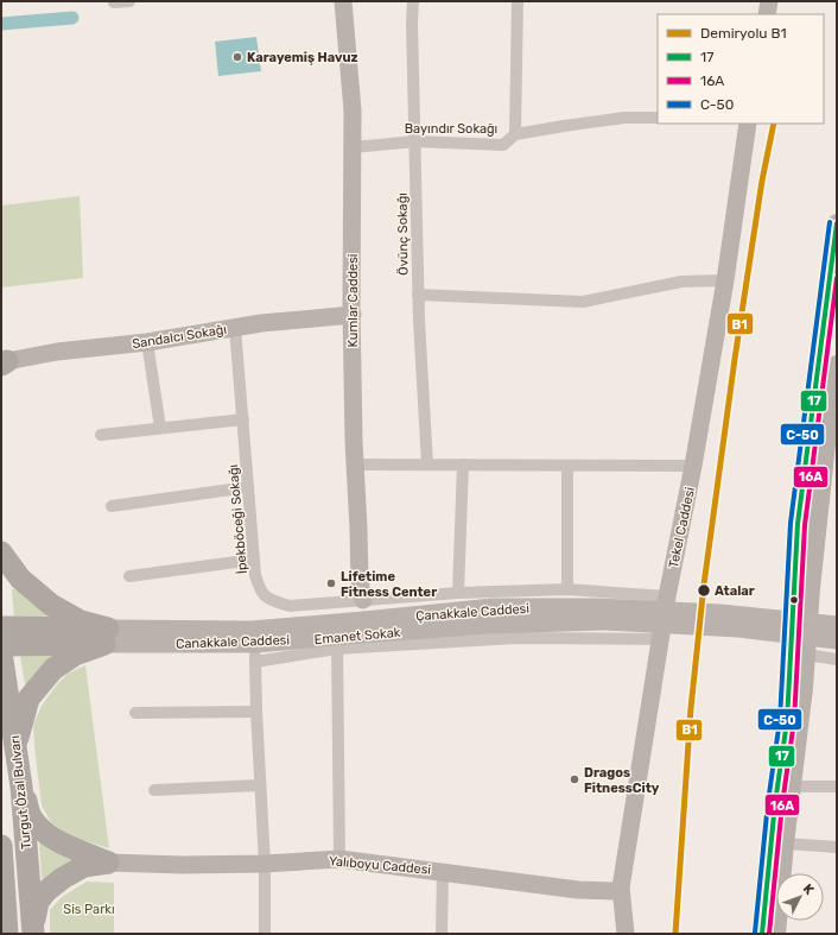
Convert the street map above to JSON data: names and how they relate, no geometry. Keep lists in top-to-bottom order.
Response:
{
  "streets": {
    "highway": ["Turgut Özal Bulvarı"],
    "street": [
      "Bayındır Sokağı",
      "Övünç Sokağı",
      "Kumlar Caddesi",
      "Sandalcı Sokağı",
      "İpekböceği Sokağı",
      "Tekel Caddesi",
      "Çanakkale Caddesi",
      "Emanet Sokak",
      "Canakkale Caddesi",
      "Yalıboyu Caddesi"
    ]
  },
  "crossings": [
    ["Bayındır Sokağı", "Övünç Sokağı"],
    ["Bayındır Sokağı", "Kumlar Caddesi"],
    ["Kumlar Caddesi", "Sandalcı Sokağı"],
    ["Kumlar Caddesi", "İpekböceği Sokağı"],
    ["Sandalcı Sokağı", "İpekböceği Sokağı"],
    ["İpekböceği Sokağı", "Tekel Caddesi"],
    ["Tekel Caddesi", "Emanet Sokak"],
    ["Tekel Caddesi", "Yalıboyu Caddesi"],
    ["Çanakkale Caddesi", "Canakkale Caddesi"],
    ["Emanet Sokak", "Canakkale Caddesi"]
  ],
  "parks": ["Sis Parkı"],
  "places": [
    "Karayemiş Havuz",
    "Lifetime Fitness Center",
    "Atalar",
    "Dragos FitnessCity"
  ],
  "lines": [
    "rail line B1",
    "transit line C-50",
    "transit line 17",
    "transit line 16A"
  ],
  "legend": [
    "Demiryolu B1",
    "17",
    "16A",
    "C-50"
  ],
  "north": "top right"
}
